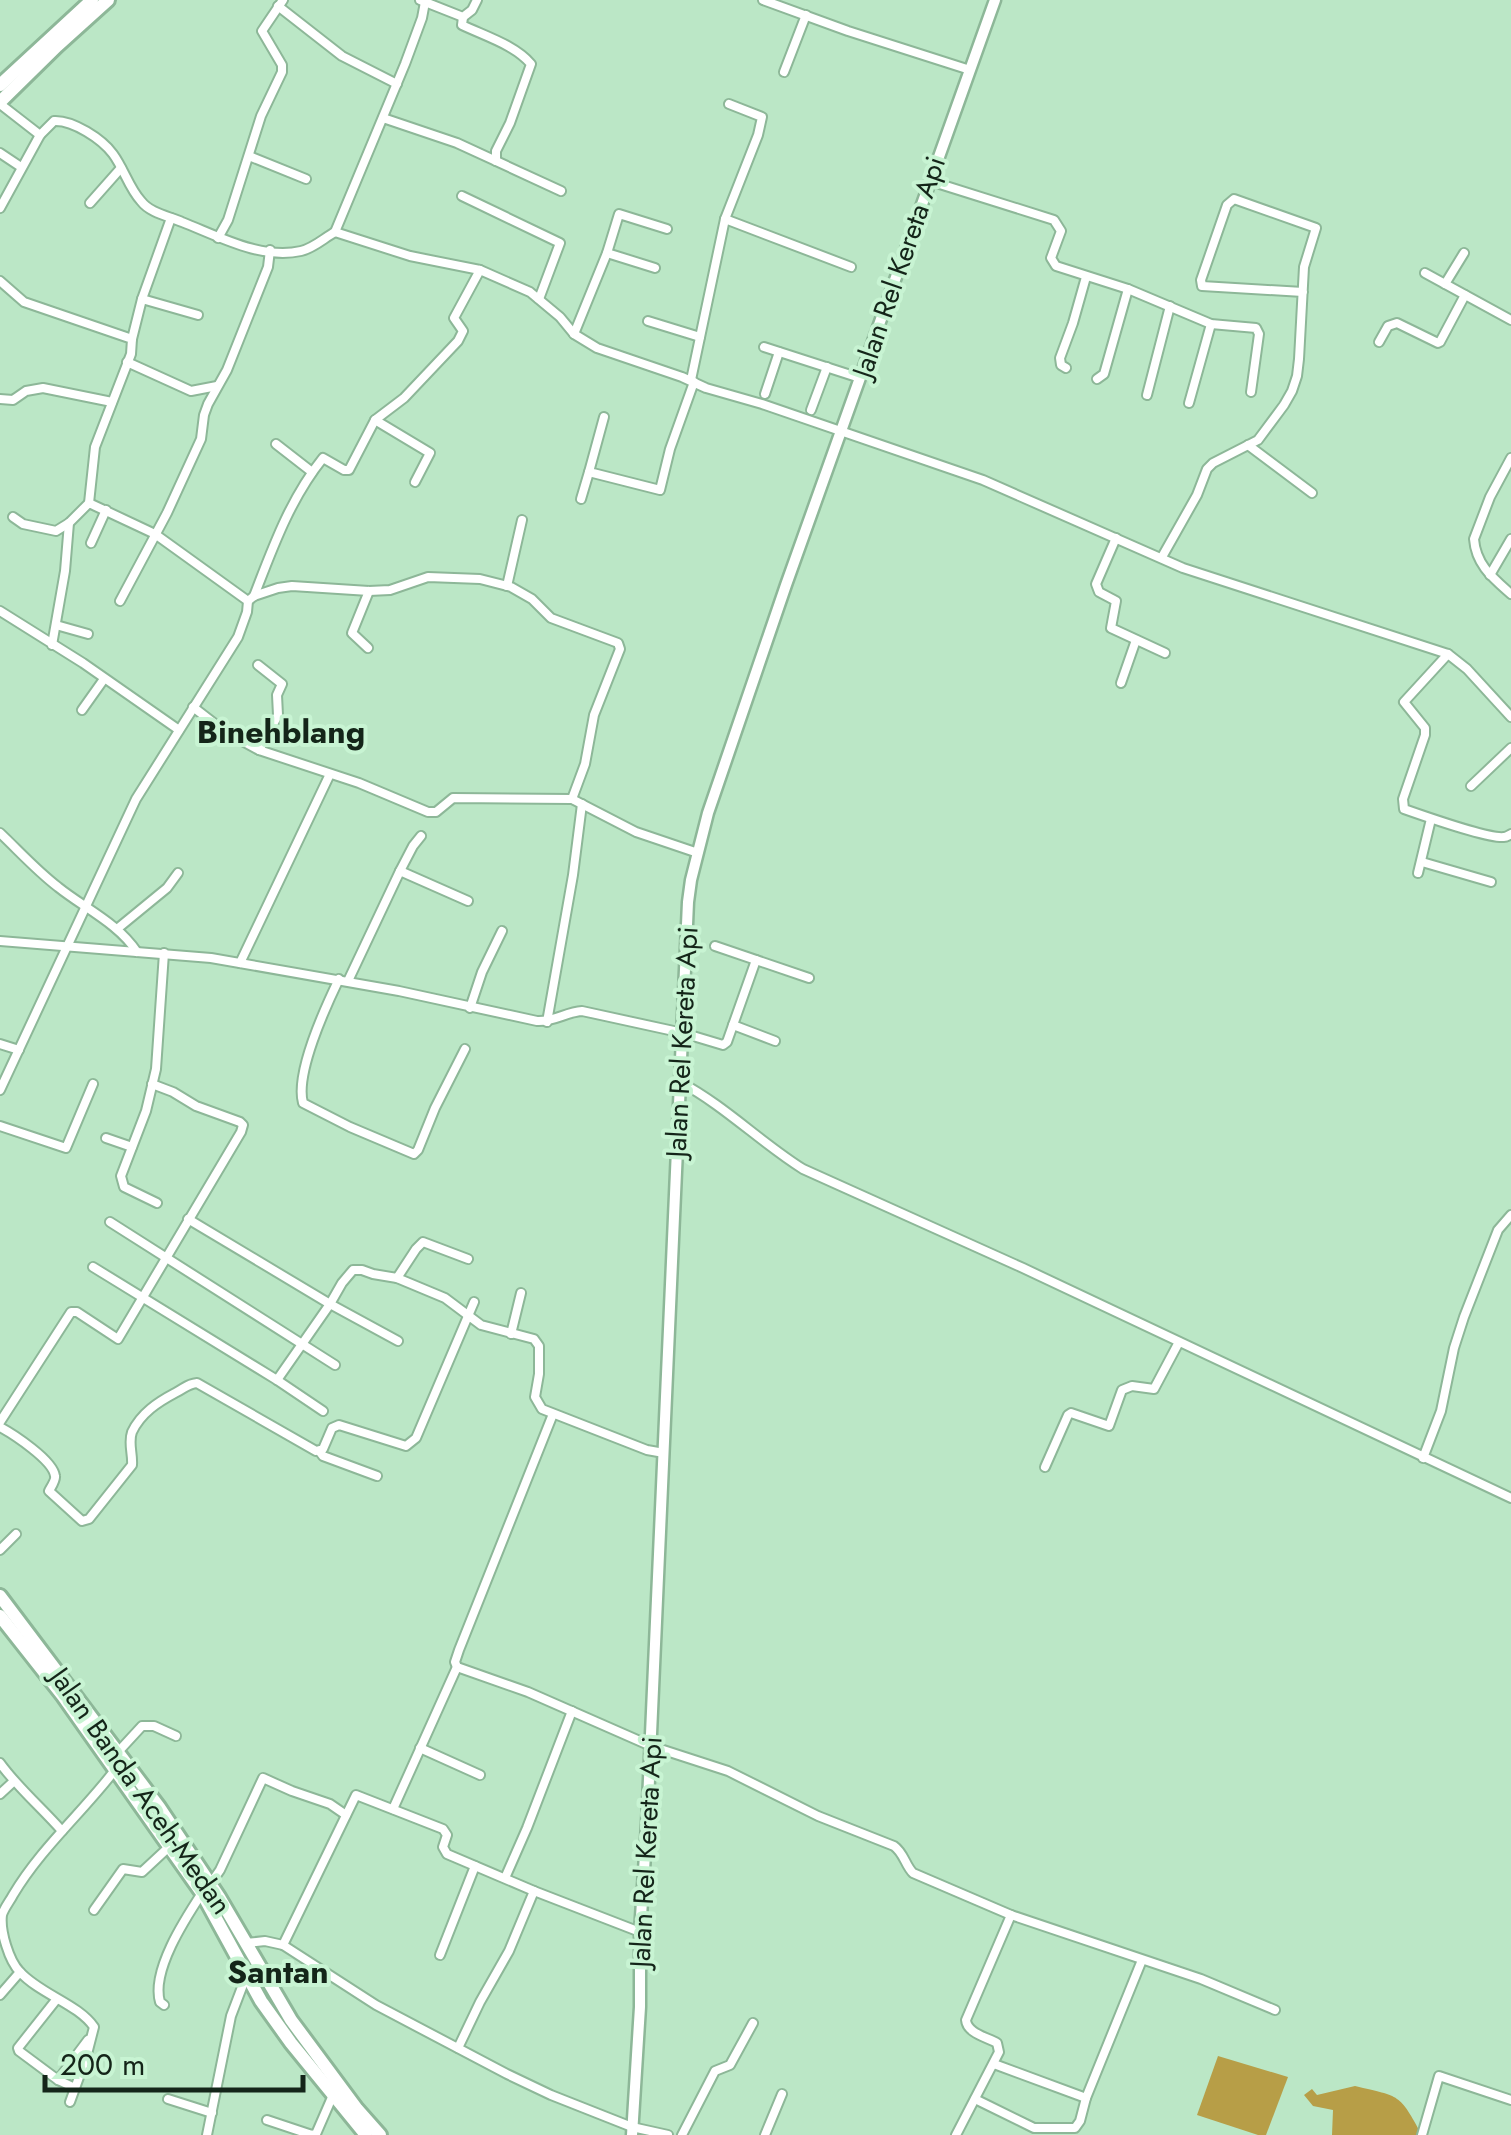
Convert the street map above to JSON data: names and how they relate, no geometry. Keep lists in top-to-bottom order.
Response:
{
  "streets": {
    "highway": ["Jalan Banda Aceh-Medan"],
    "main road": ["Jalan Rel Kereta Api"]
  },
  "districts": ["Binehblang", "Santan"],
  "scale_bar": "200 m"
}
